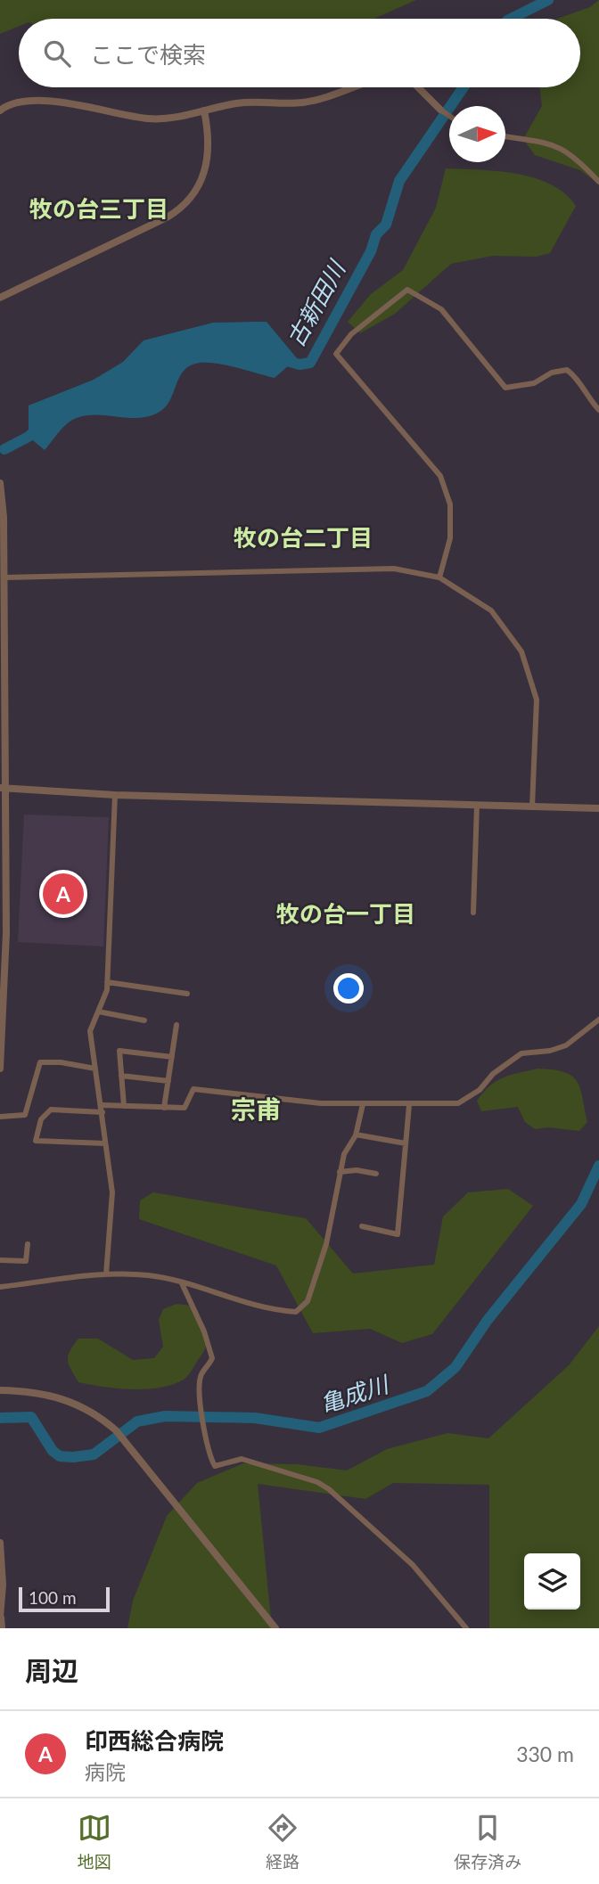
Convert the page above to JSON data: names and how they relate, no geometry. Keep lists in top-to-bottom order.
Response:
{
  "districts": [
    "牧の台三丁目",
    "牧の台二丁目",
    "牧の台一丁目",
    "宗甫"
  ],
  "water": ["古新田川", "亀成川"],
  "scale_bar": "100 m",
  "north": "right",
  "page": {
    "search": "ここで検索",
    "pins": "A",
    "scale": "100 m",
    "heading": "周辺",
    "list": [
      {
        "mark": "A",
        "name": "印西総合病院",
        "note": "病院",
        "value": "330 m"
      }
    ],
    "nav": ["地図", "経路", "保存済み"]
  }
}
